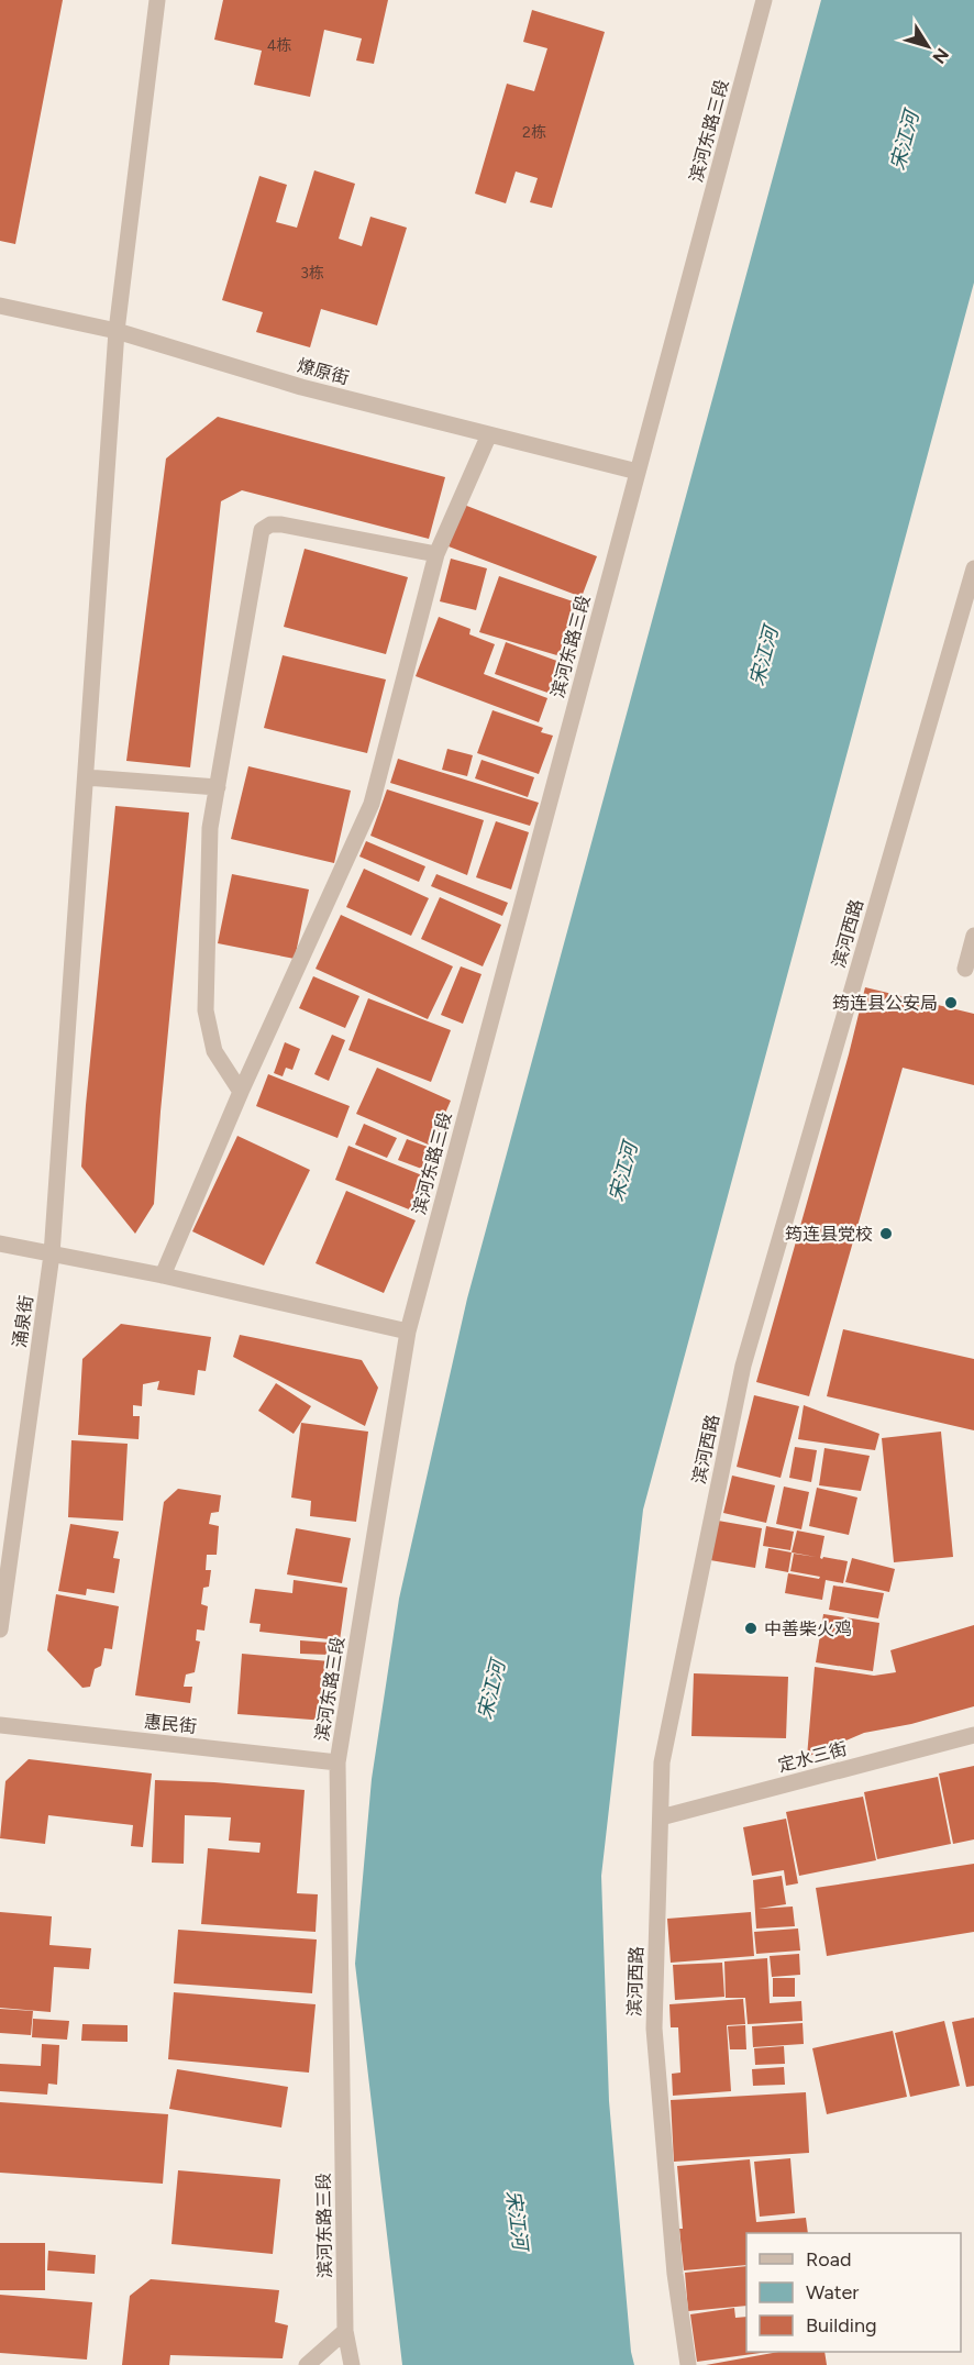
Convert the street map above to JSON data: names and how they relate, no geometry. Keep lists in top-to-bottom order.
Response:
{
  "streets": {
    "street": [
      "滨河东路三段",
      "燎原街",
      "滨河西路",
      "涌泉街",
      "惠民街",
      "定水三街"
    ]
  },
  "crossings": [
    ["滨河东路三段", "燎原街"],
    ["滨河东路三段", "惠民街"],
    ["燎原街", "涌泉街"],
    ["滨河西路", "定水三街"]
  ],
  "water": ["宋江河"],
  "places": ["筠连县公安局", "筠连县党校", "中善柴火鸡"],
  "house_numbers": ["4栋", "2栋", "3栋"],
  "legend": ["Road", "Water", "Building"],
  "north": "bottom right"
}
